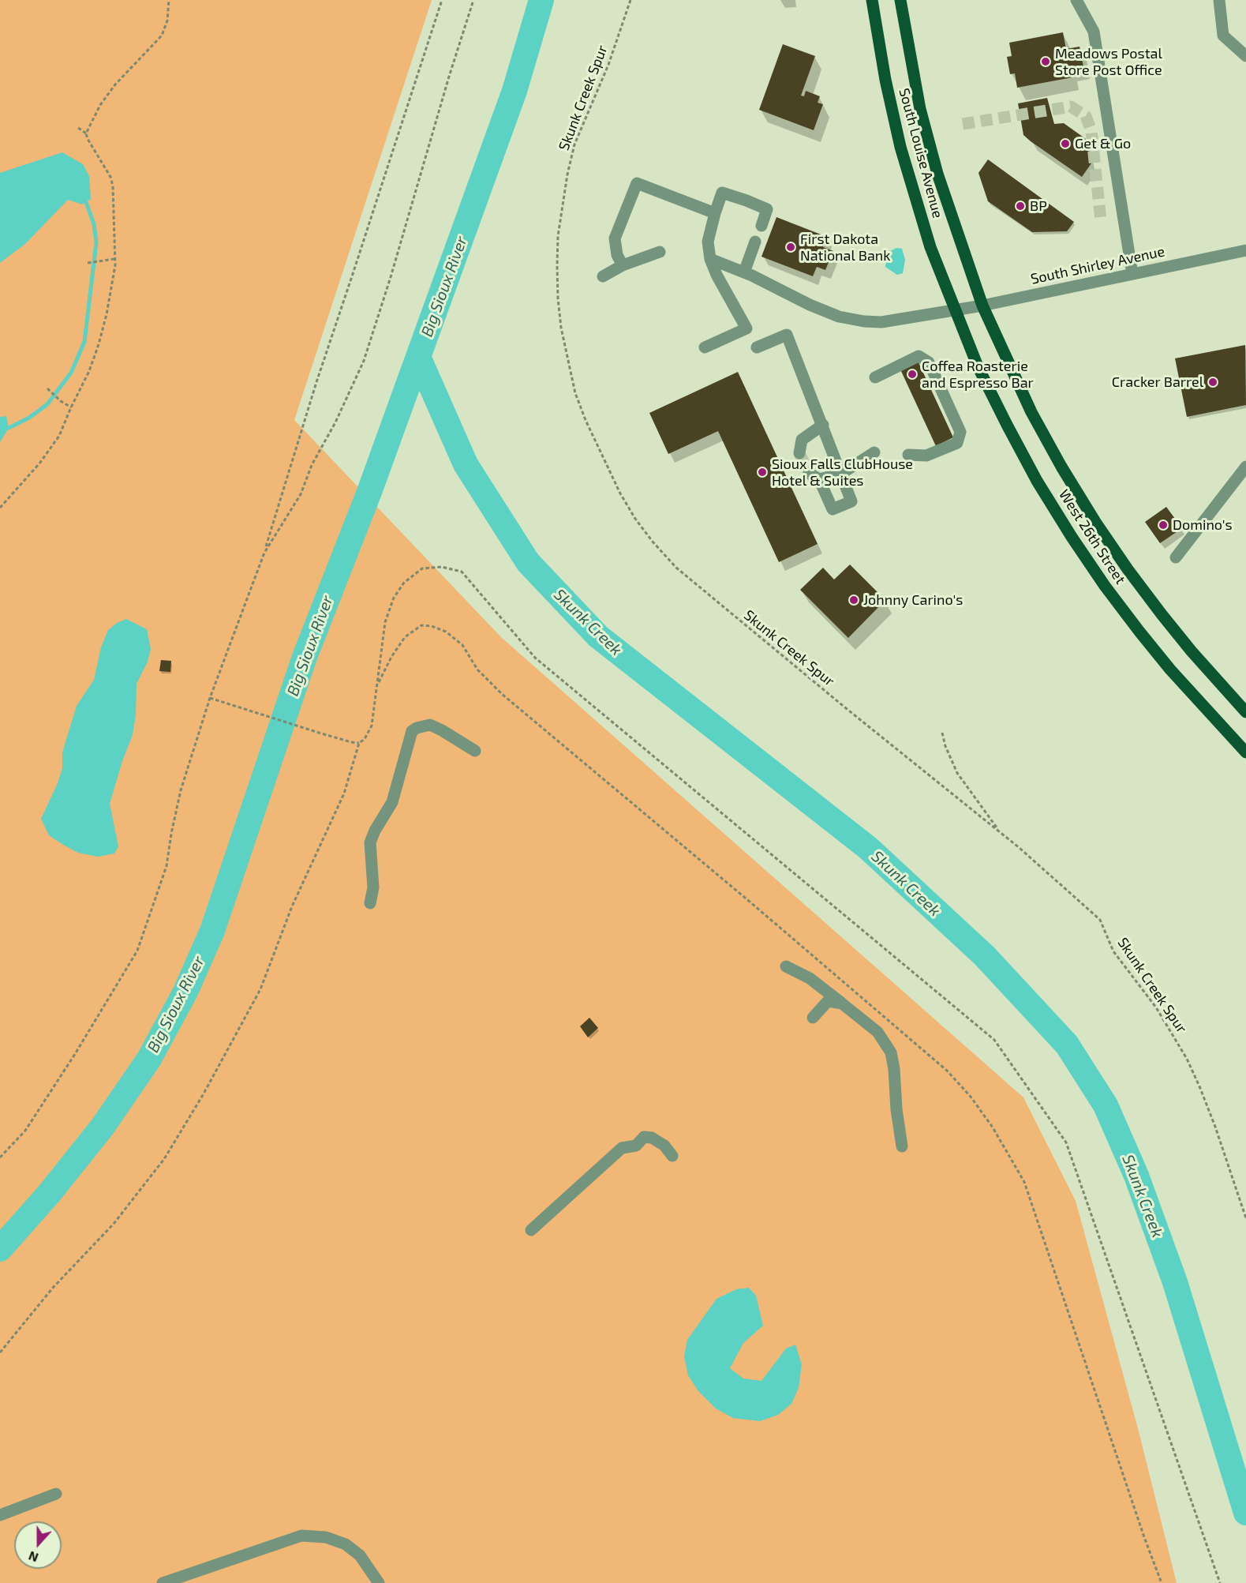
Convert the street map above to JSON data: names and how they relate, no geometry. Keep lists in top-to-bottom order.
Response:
{
  "streets": {
    "main road": ["South Louise Avenue", "West 26th Street"],
    "street": ["South Shirley Avenue"],
    "path": ["Skunk Creek Spur"]
  },
  "crossings": [
    ["South Louise Avenue", "South Shirley Avenue"],
    ["South Louise Avenue", "West 26th Street"],
    ["South Shirley Avenue", "West 26th Street"]
  ],
  "water": ["Big Sioux River", "Skunk Creek"],
  "places": [
    "Meadows Postal Store Post Office",
    "Get & Go",
    "BP",
    "First Dakota National Bank",
    "Coffea Roasterie and Espresso Bar",
    "Cracker Barrel",
    "Sioux Falls ClubHouse Hotel & Suites",
    "Domino's",
    "Johnny Carino's"
  ],
  "north": "bottom"
}
